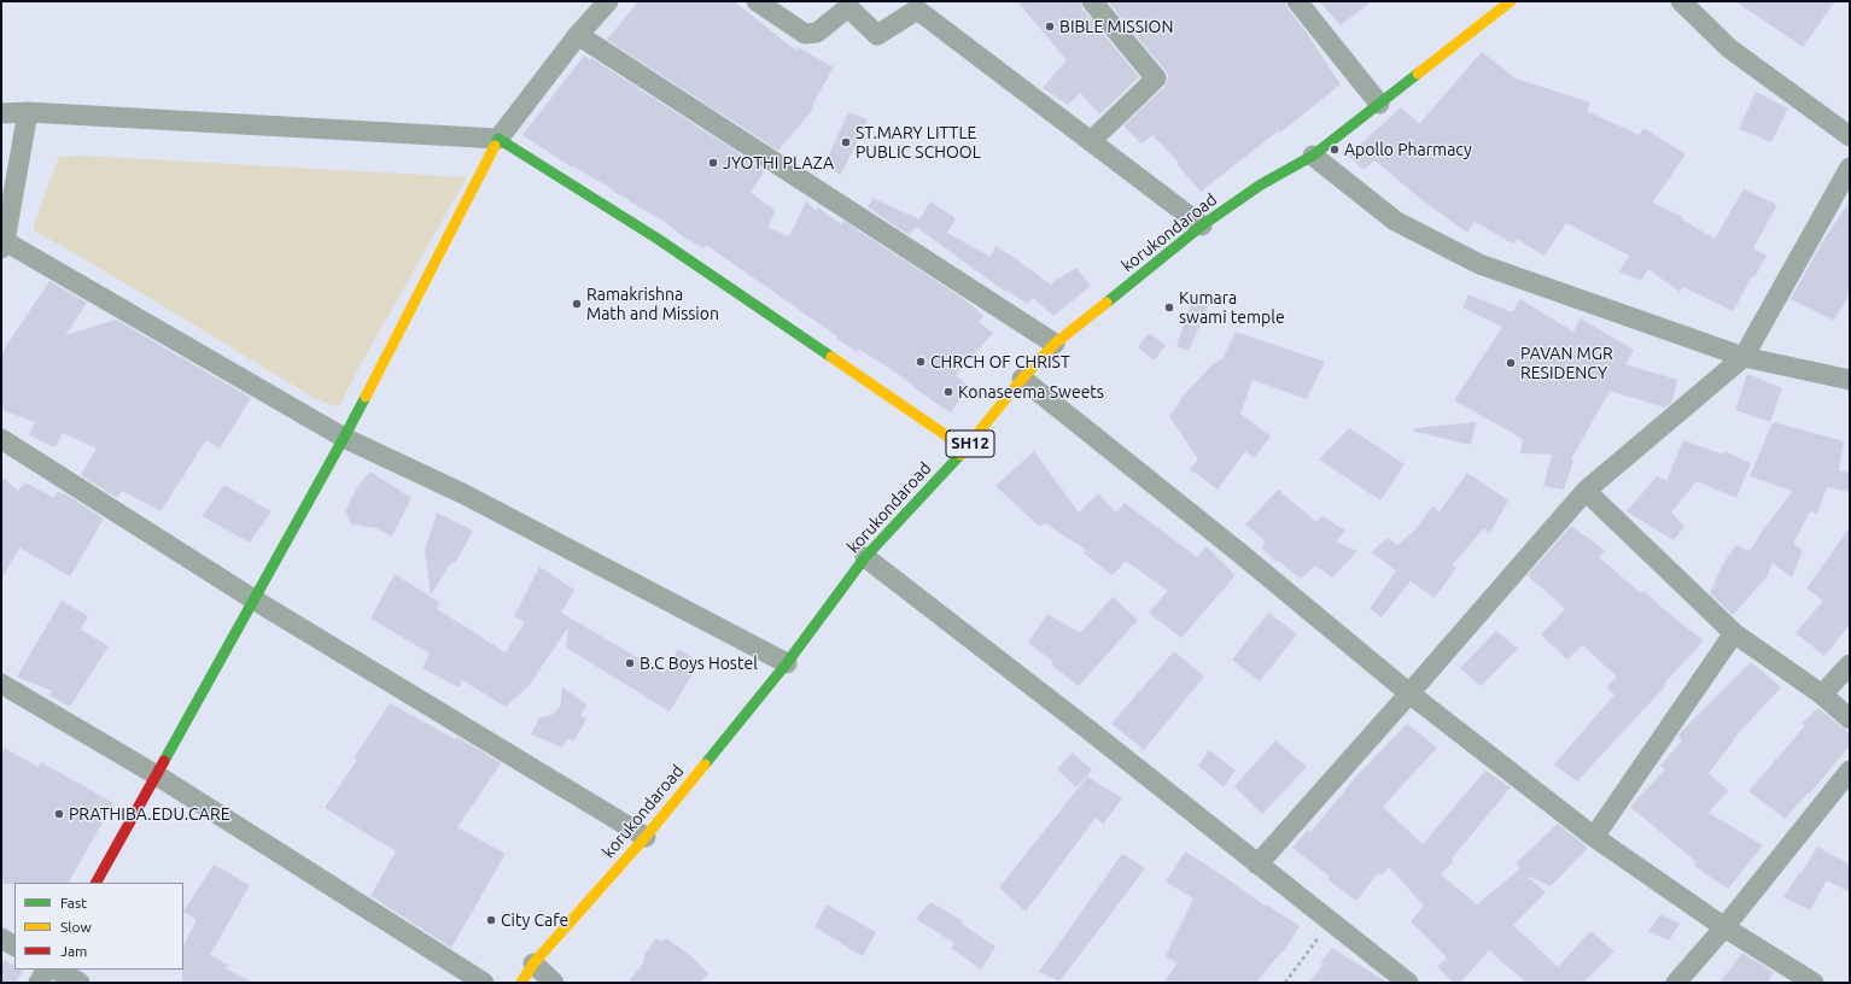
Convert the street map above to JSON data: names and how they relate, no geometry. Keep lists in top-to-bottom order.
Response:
{
  "streets": {
    "main road": ["korukondaroad", "SH12"]
  },
  "places": [
    "BIBLE MISSION",
    "ST.MARY LITTLE PUBLIC SCHOOL",
    "Apollo Pharmacy",
    "JYOTHI PLAZA",
    "Ramakrishna Math and Mission",
    "Kumara swami temple",
    "CHRCH OF CHRIST",
    "PAVAN MGR RESIDENCY",
    "Konaseema Sweets",
    "B.C Boys Hostel",
    "PRATHIBA.EDU.CARE",
    "City Cafe"
  ],
  "legend": ["Fast", "Slow", "Jam"]
}
